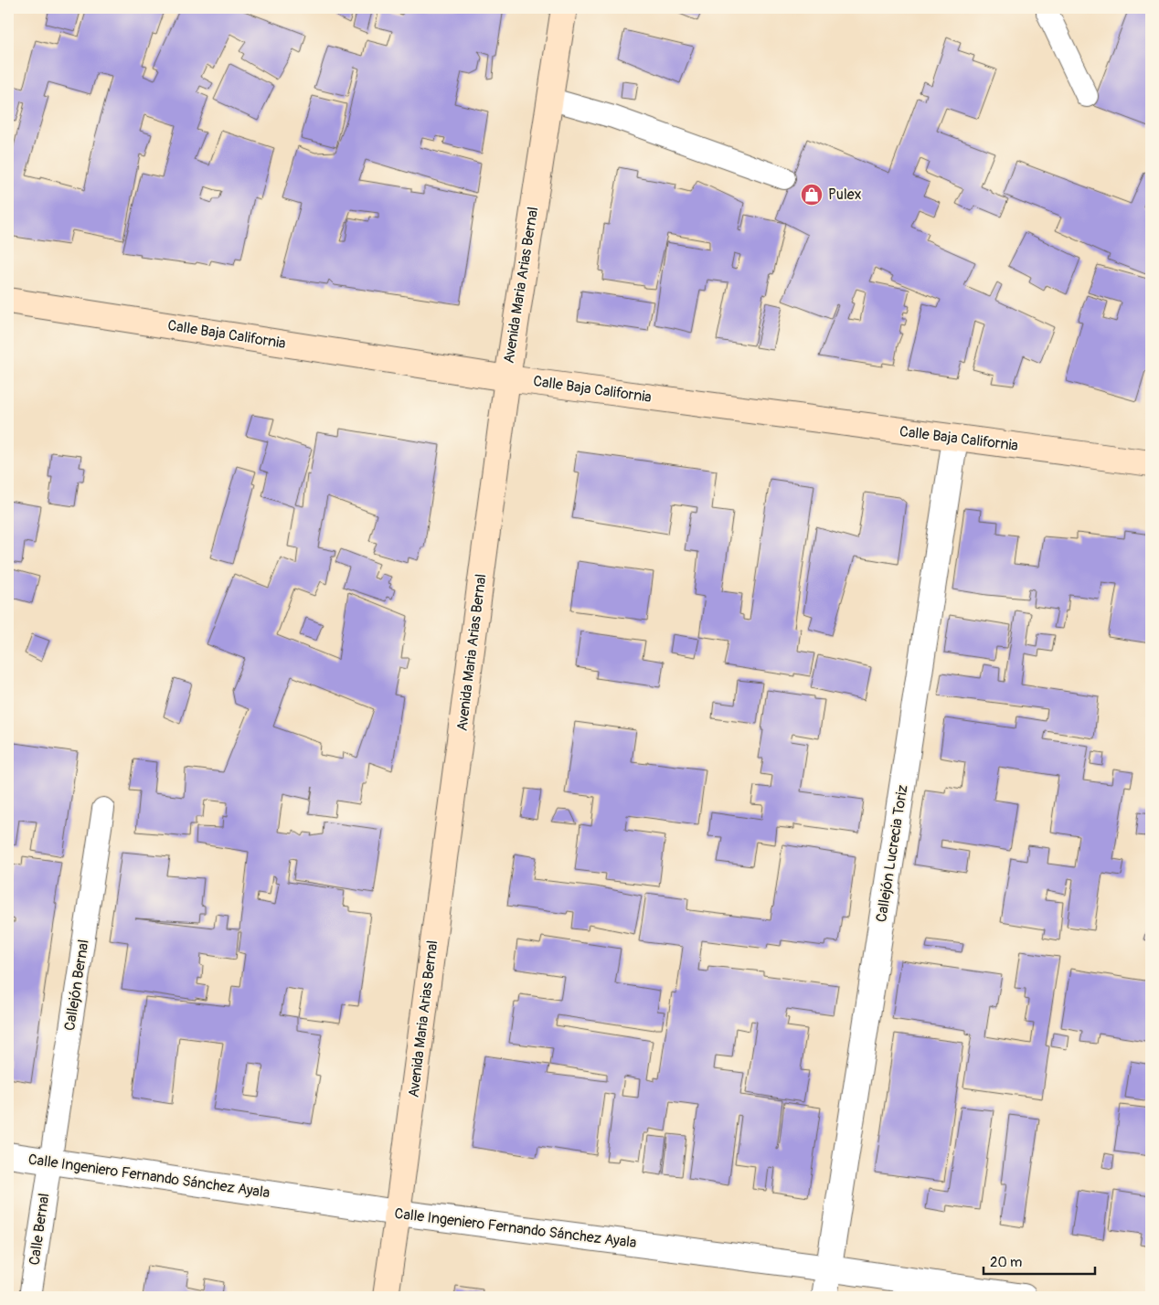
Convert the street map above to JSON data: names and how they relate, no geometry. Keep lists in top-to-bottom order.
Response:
{
  "streets": {
    "street": [
      "Avenida Maria Arias Bernal",
      "Calle Baja California",
      "Callejón Lucrecia Toriz",
      "Calle Ingeniero Fernando Sánchez Ayala"
    ],
    "lane": ["Callejón Bernal", "Calle Bernal"]
  },
  "crossings": [
    ["Avenida Maria Arias Bernal", "Calle Baja California"],
    ["Avenida Maria Arias Bernal", "Calle Ingeniero Fernando Sánchez Ayala"],
    ["Calle Baja California", "Callejón Lucrecia Toriz"],
    ["Callejón Lucrecia Toriz", "Calle Ingeniero Fernando Sánchez Ayala"],
    ["Callejón Bernal", "Calle Ingeniero Fernando Sánchez Ayala"],
    ["Callejón Bernal", "Calle Bernal"],
    ["Calle Ingeniero Fernando Sánchez Ayala", "Calle Bernal"]
  ],
  "places": {
    "shop": ["Pulex"]
  },
  "scale_bar": "20 m"
}
